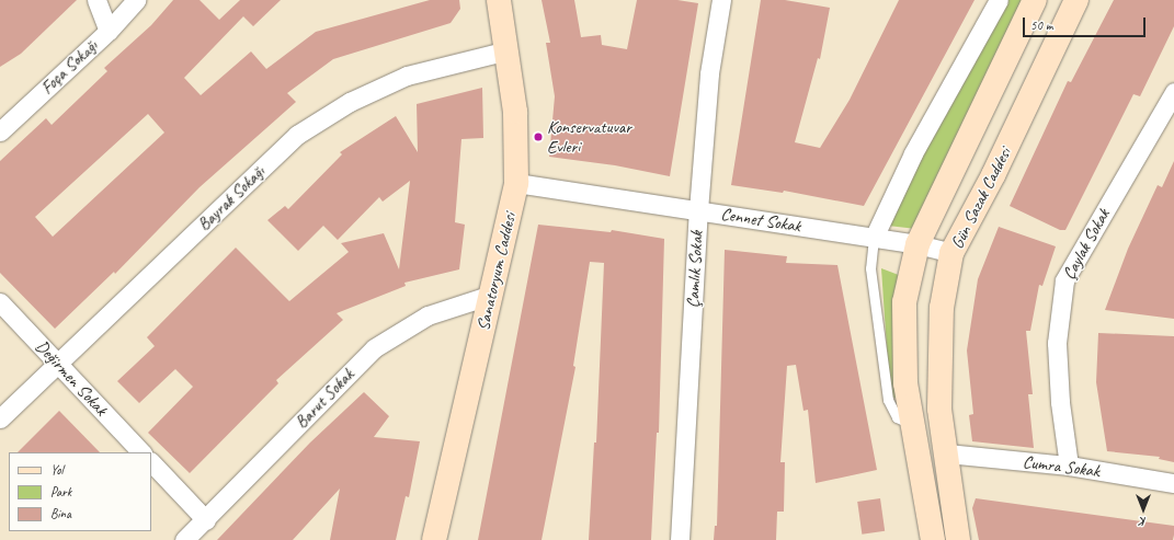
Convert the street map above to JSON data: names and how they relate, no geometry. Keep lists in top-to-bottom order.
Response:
{
  "streets": {
    "main road": ["Gün Sazak Caddesi", "Sanatoryum Caddesi"],
    "street": [
      "Foça Sokağı",
      "Bayrak Sokağı",
      "Cennet Sokak",
      "Çaylak Sokak",
      "Çamlık Sokak",
      "Değirmen Sokak",
      "Barut Sokak",
      "Cumra Sokak"
    ]
  },
  "crossings": [
    ["Bayrak Sokağı", "Sanatoryum Caddesi"],
    ["Bayrak Sokağı", "Değirmen Sokak"],
    ["Gün Sazak Caddesi", "Cennet Sokak"],
    ["Gün Sazak Caddesi", "Cumra Sokak"],
    ["Cennet Sokak", "Çamlık Sokak"],
    ["Cennet Sokak", "Sanatoryum Caddesi"],
    ["Çaylak Sokak", "Cumra Sokak"],
    ["Sanatoryum Caddesi", "Barut Sokak"]
  ],
  "places": ["Konservatuvar Evleri"],
  "legend": ["Yol", "Park", "Bina"],
  "scale_bar": "50 m",
  "north": "bottom"
}
